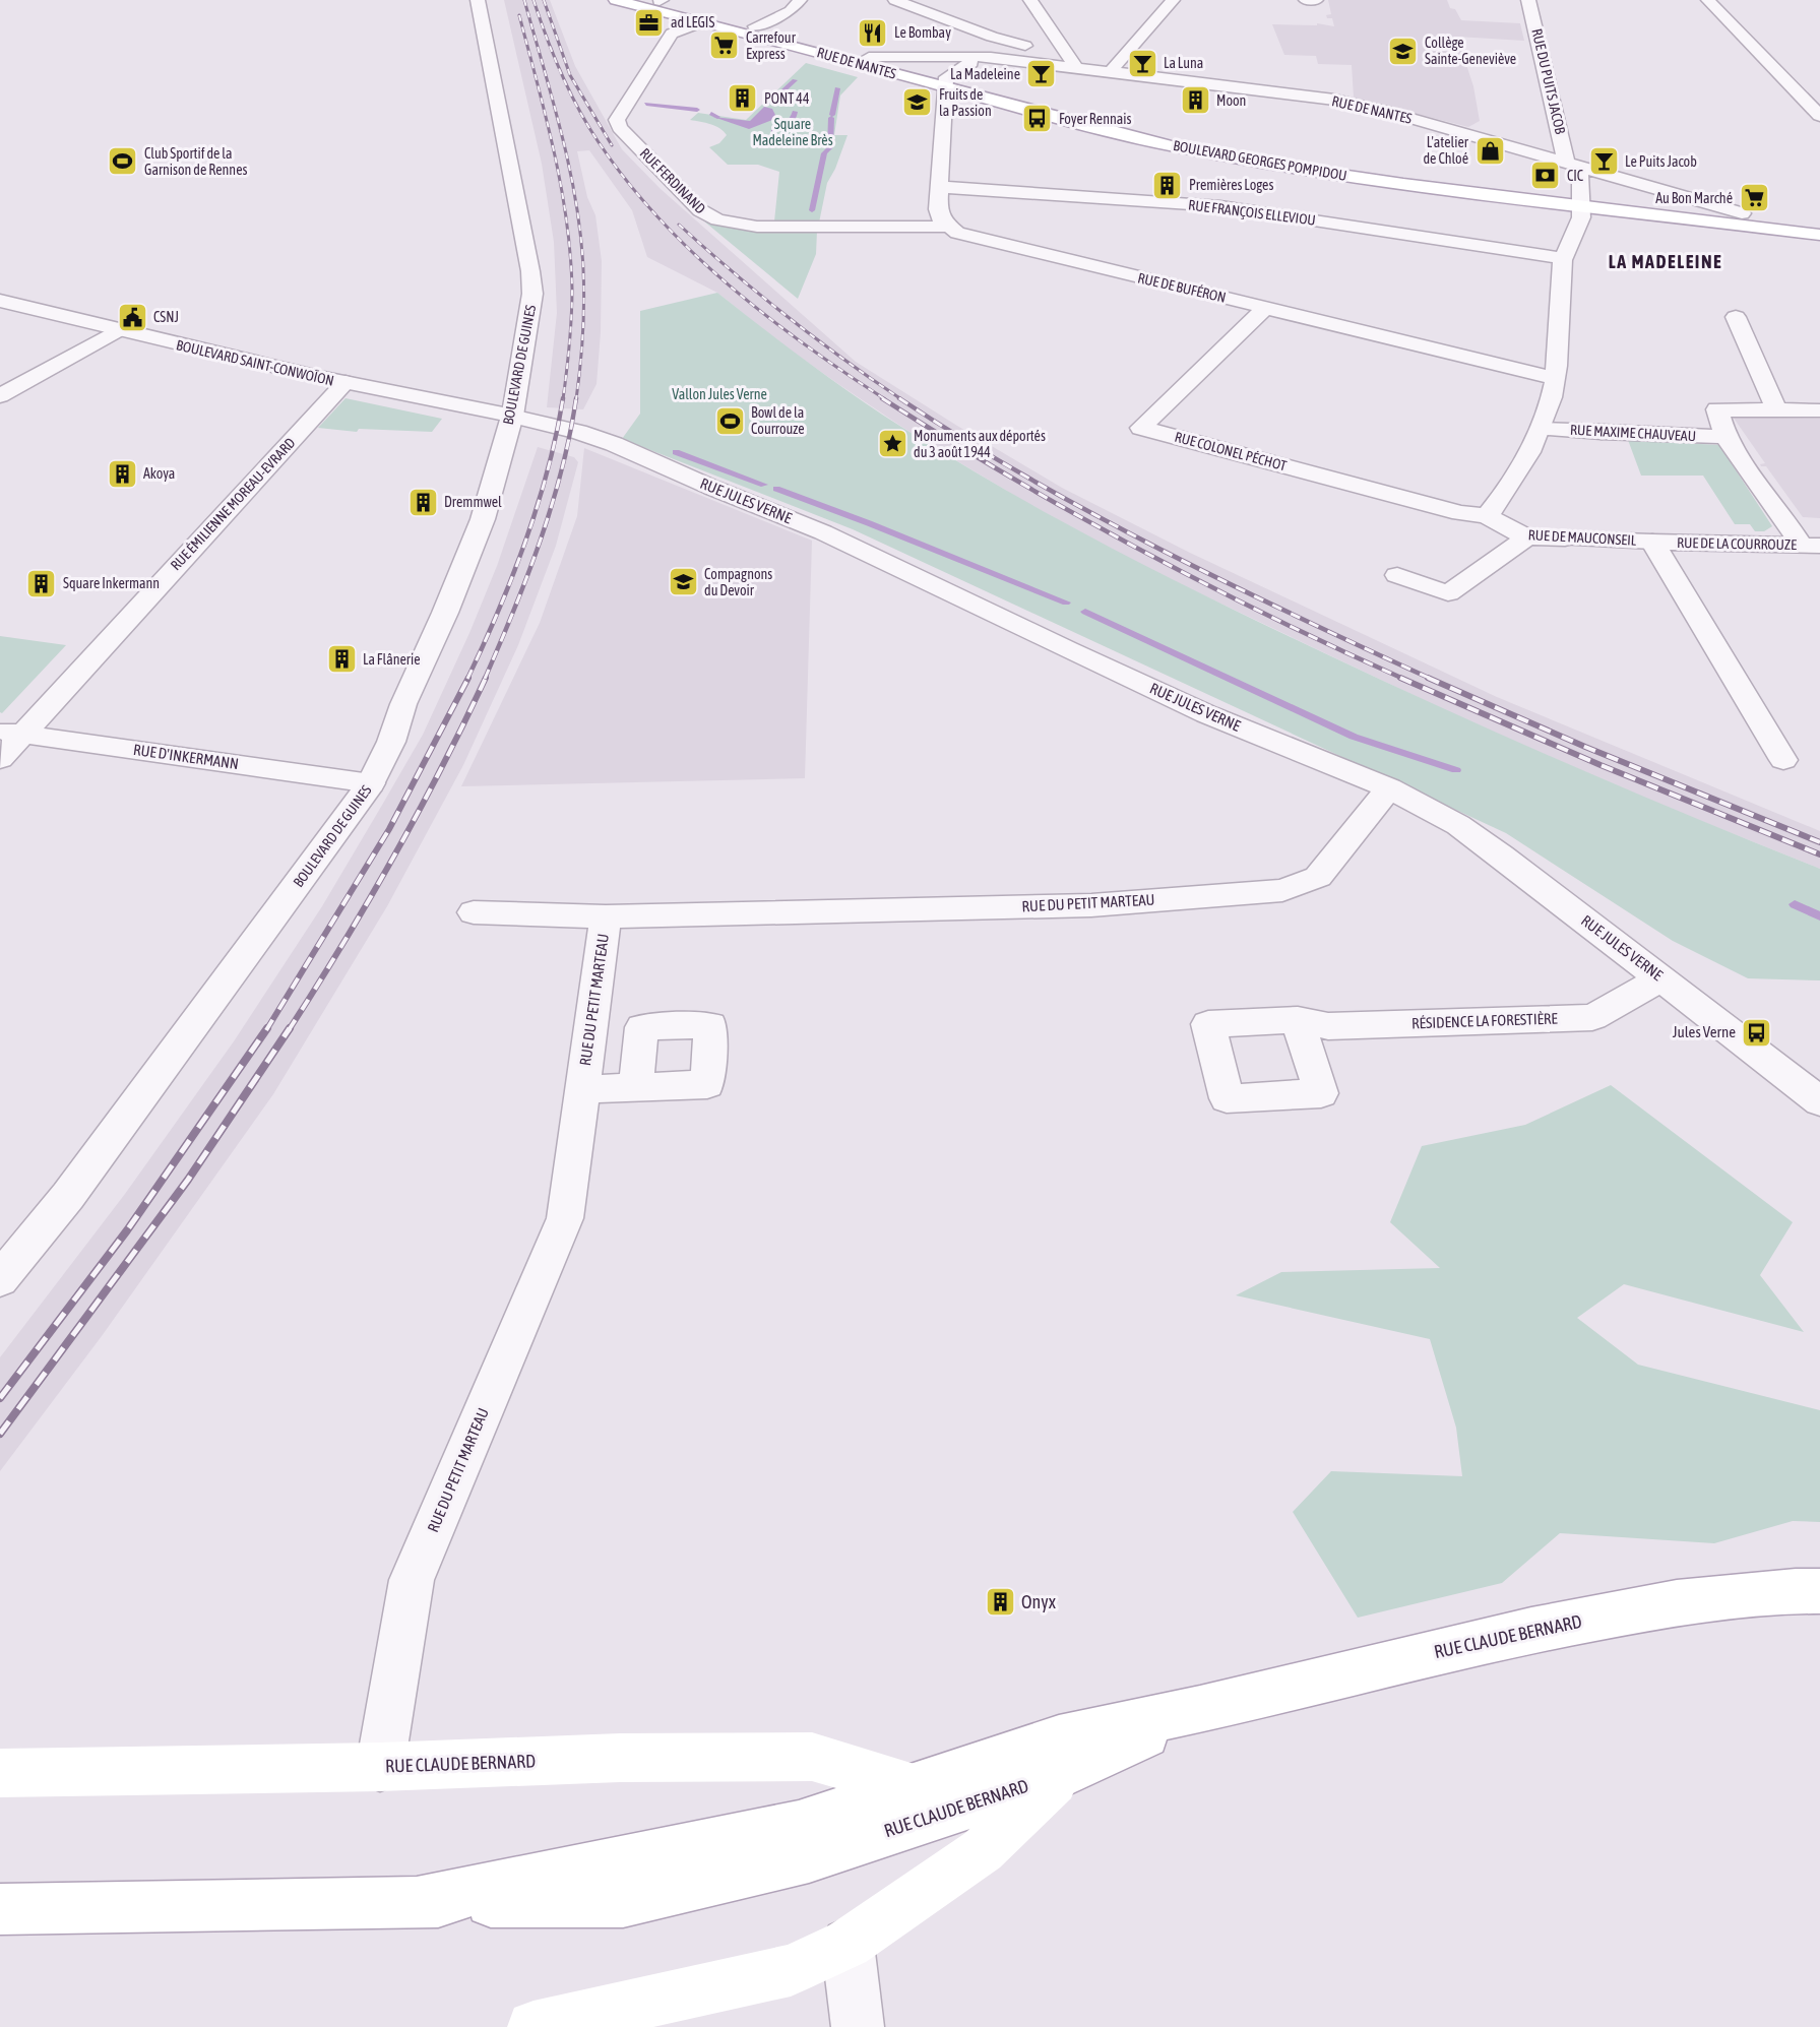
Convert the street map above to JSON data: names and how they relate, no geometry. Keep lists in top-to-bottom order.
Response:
{
  "streets": {
    "main road": ["RUE DE NANTES", "BOULEVARD GEORGES POMPIDOU", "RUE CLAUDE BERNARD"],
    "street": [
      "RUE DU PUITS JACOB",
      "RUE FERDINAND",
      "RUE FRANÇOIS ELLEVIOU",
      "RUE DE BUFÉRON",
      "BOULEVARD SAINT-CONWOÏON",
      "BOULEVARD DE GUINES",
      "RUE MAXIME CHAUVEAU",
      "RUE COLONEL PÉCHOT",
      "RUE JULES VERNE",
      "RUE ÉMILIENNE MOREAU-EVRARD",
      "RUE DE MAUCONSEIL",
      "RUE DE LA COURROUZE",
      "RUE D'INKERMANN",
      "RUE DU PETIT MARTEAU",
      "RÉSIDENCE LA FORESTIÈRE"
    ]
  },
  "crossings": [
    ["RUE DE NANTES", "RUE DU PUITS JACOB"],
    ["RUE DE NANTES", "BOULEVARD GEORGES POMPIDOU"],
    ["RUE DE NANTES", "RUE FERDINAND"],
    ["RUE FERDINAND", "RUE DE BUFÉRON"],
    ["RUE DE BUFÉRON", "RUE COLONEL PÉCHOT"],
    ["BOULEVARD SAINT-CONWOÏON", "BOULEVARD DE GUINES"],
    ["BOULEVARD SAINT-CONWOÏON", "RUE JULES VERNE"],
    ["BOULEVARD SAINT-CONWOÏON", "RUE ÉMILIENNE MOREAU-EVRARD"],
    ["BOULEVARD DE GUINES", "RUE JULES VERNE"],
    ["BOULEVARD DE GUINES", "RUE D'INKERMANN"],
    ["RUE COLONEL PÉCHOT", "RUE DE MAUCONSEIL"],
    ["RUE JULES VERNE", "RUE DU PETIT MARTEAU"],
    ["RUE JULES VERNE", "RÉSIDENCE LA FORESTIÈRE"],
    ["RUE ÉMILIENNE MOREAU-EVRARD", "RUE D'INKERMANN"],
    ["RUE DE MAUCONSEIL", "RUE DE LA COURROUZE"],
    ["RUE DU PETIT MARTEAU", "RUE CLAUDE BERNARD"]
  ],
  "districts": ["LA MADELEINE"],
  "parks": ["Square Madeleine Brès", "Vallon Jules Verne"],
  "places": {
    "office": ["ad LEGIS"],
    "restaurant": ["Le Bombay"],
    "supermarket": ["Carrefour Express", "Au Bon Marché"],
    "school or university": ["Collège Sainte-Geneviève", "Fruits de la Passion", "Compagnons du Devoir"],
    "bar": ["La Luna", "La Madeleine", "Le Puits Jacob"],
    "building": [
      "PONT 44",
      "Moon",
      "Premières Loges",
      "Akoya",
      "Dremmwel",
      "Square Inkermann",
      "La Flânerie",
      "Onyx"
    ],
    "bus stop": ["Foyer Rennais", "Jules Verne"],
    "shop": ["L'atelier de Chloé"],
    "sports": ["Club Sportif de la Garnison de Rennes", "Bowl de la Courrouze"],
    "bank": ["CIC"],
    "public building": ["CSNJ"],
    "place": ["Monuments aux déportés du 3 août 1944"]
  }
}
